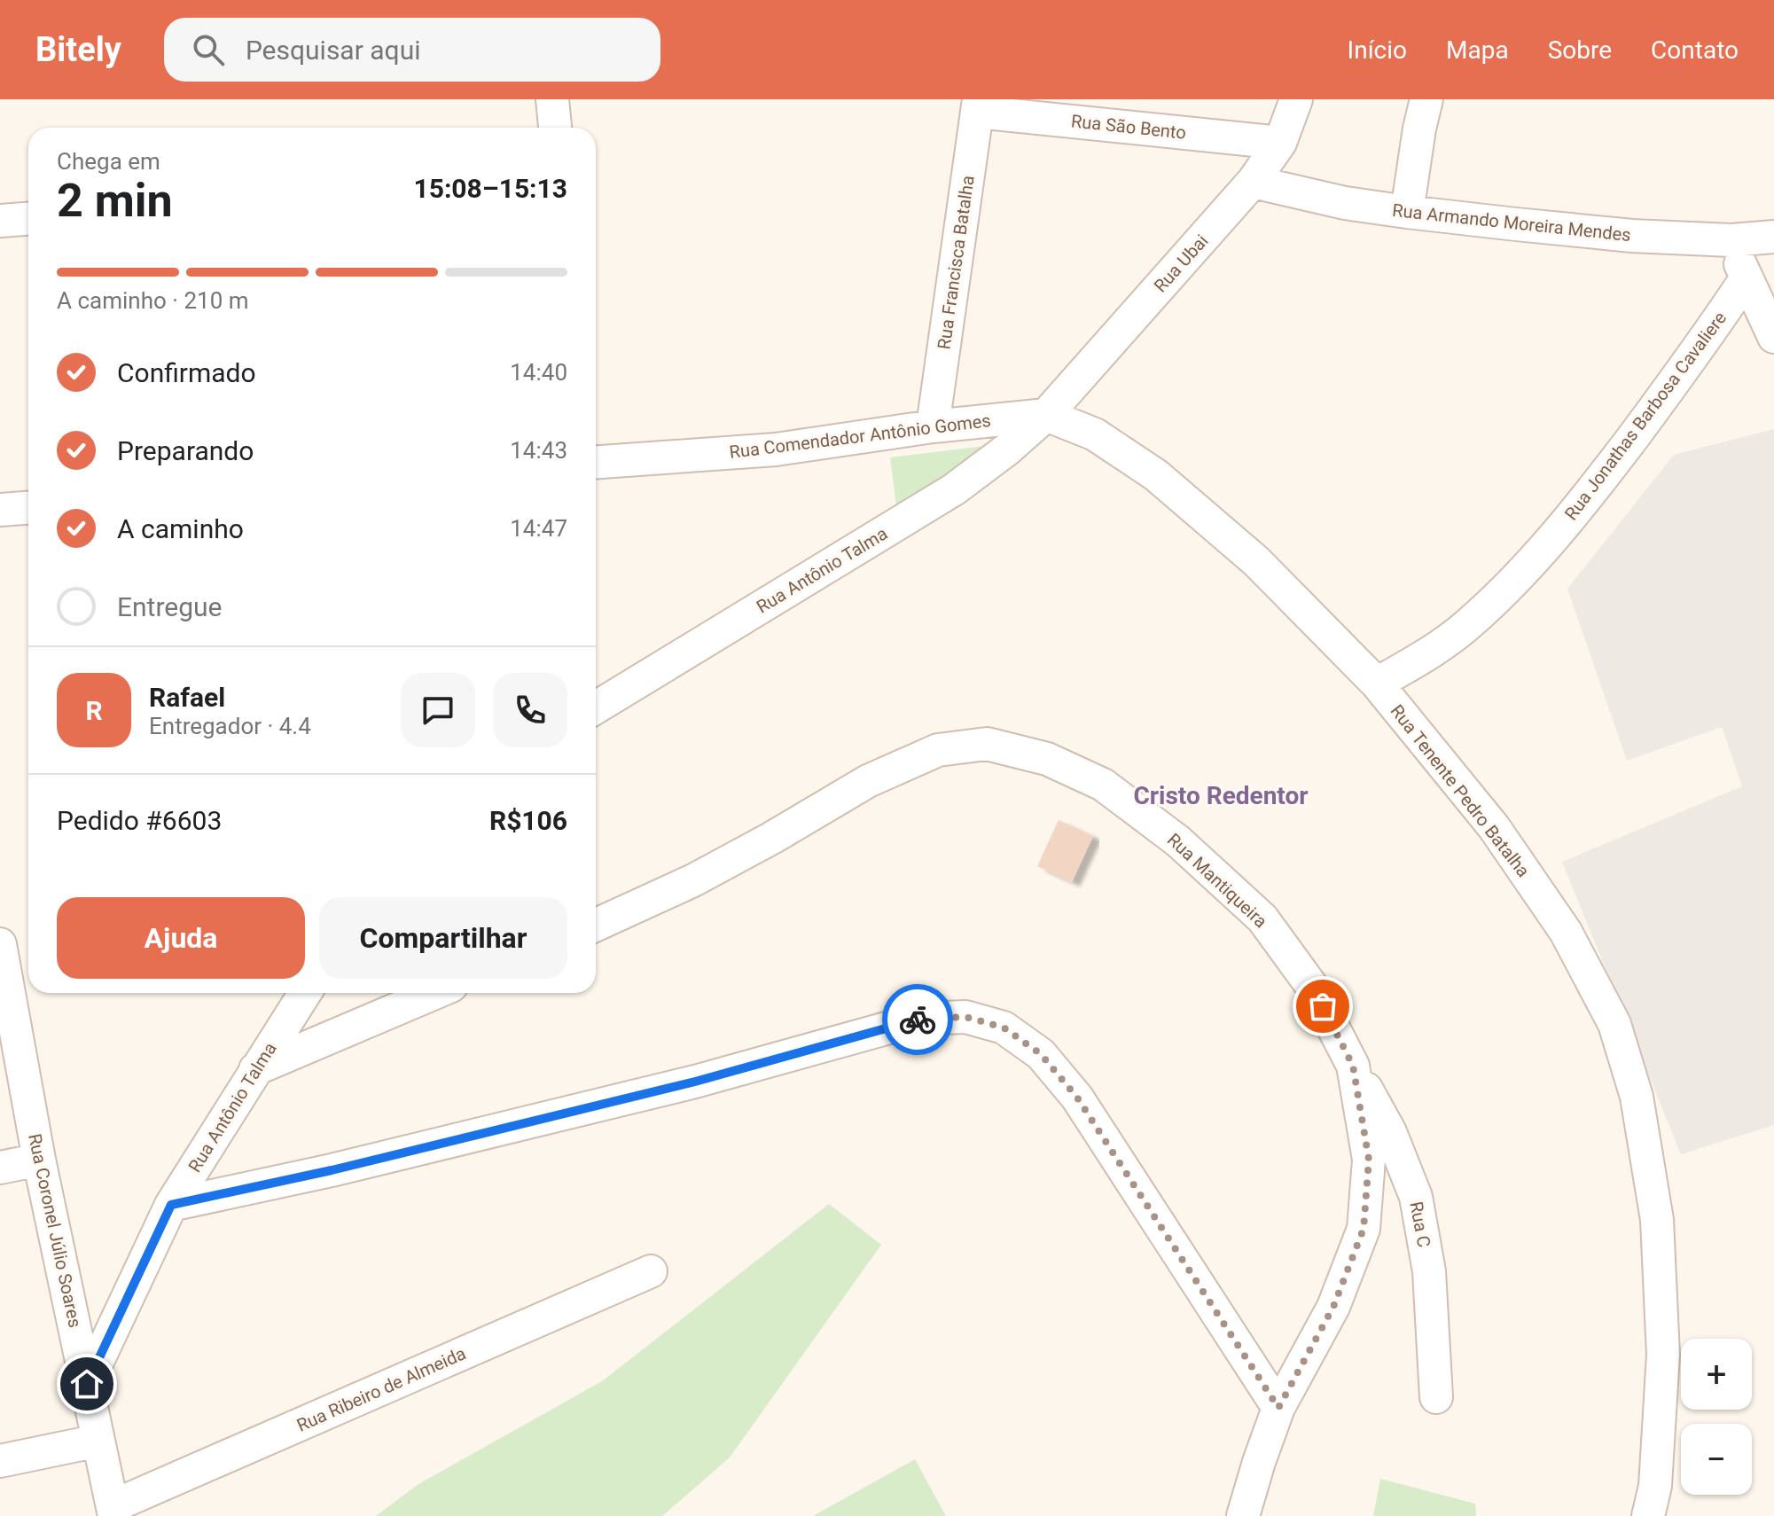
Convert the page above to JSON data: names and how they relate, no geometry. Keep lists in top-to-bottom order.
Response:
{
  "streets": {
    "street": [
      "Rua São Bento",
      "Rua Armando Moreira Mendes",
      "Rua Francisca Batalha",
      "Rua Ubai",
      "Rua Jonathas Barbosa Cavaliere",
      "Rua Comendador Antônio Gomes",
      "Rua Antônio Talma",
      "Rua Tenente Pedro Batalha",
      "Rua Mantiqueira",
      "Rua C",
      "Rua Coronel Júlio Soares",
      "Rua Ribeiro de Almeida"
    ]
  },
  "crossings": [
    ["Rua São Bento", "Rua Francisca Batalha"],
    ["Rua São Bento", "Rua Ubai"],
    ["Rua Armando Moreira Mendes", "Rua Ubai"],
    ["Rua Francisca Batalha", "Rua Comendador Antônio Gomes"],
    ["Rua Ubai", "Rua Comendador Antônio Gomes"],
    ["Rua Ubai", "Rua Antônio Talma"],
    ["Rua Ubai", "Rua Tenente Pedro Batalha"],
    ["Rua Jonathas Barbosa Cavaliere", "Rua Tenente Pedro Batalha"],
    ["Rua Comendador Antônio Gomes", "Rua Antônio Talma"],
    ["Rua Comendador Antônio Gomes", "Rua Tenente Pedro Batalha"],
    ["Rua Antônio Talma", "Rua Tenente Pedro Batalha"],
    ["Rua Antônio Talma", "Rua Coronel Júlio Soares"],
    ["Rua Mantiqueira", "Rua C"],
    ["Rua Coronel Júlio Soares", "Rua Ribeiro de Almeida"]
  ],
  "districts": ["Cristo Redentor"],
  "page": {
    "header": "Bitely",
    "search": "Pesquisar aqui",
    "nav": [
      "Início",
      "Mapa",
      "Sobre",
      "Contato"
    ],
    "heading": ["2 min", "Chega em", "15:08–15:13"],
    "panel": [
      "Rafael",
      "Entregador · 4.4",
      "Pedido #6603",
      "R$106"
    ],
    "bar": "A caminho · 210 m",
    "list": [
      ["Confirmado", "14:40"],
      ["Preparando", "14:43"],
      ["A caminho", "14:47"],
      "Entregue"
    ],
    "round": "R",
    "buttons": ["Ajuda", "Compartilhar"],
    "map_buttons": ["+", "−"]
  }
}
